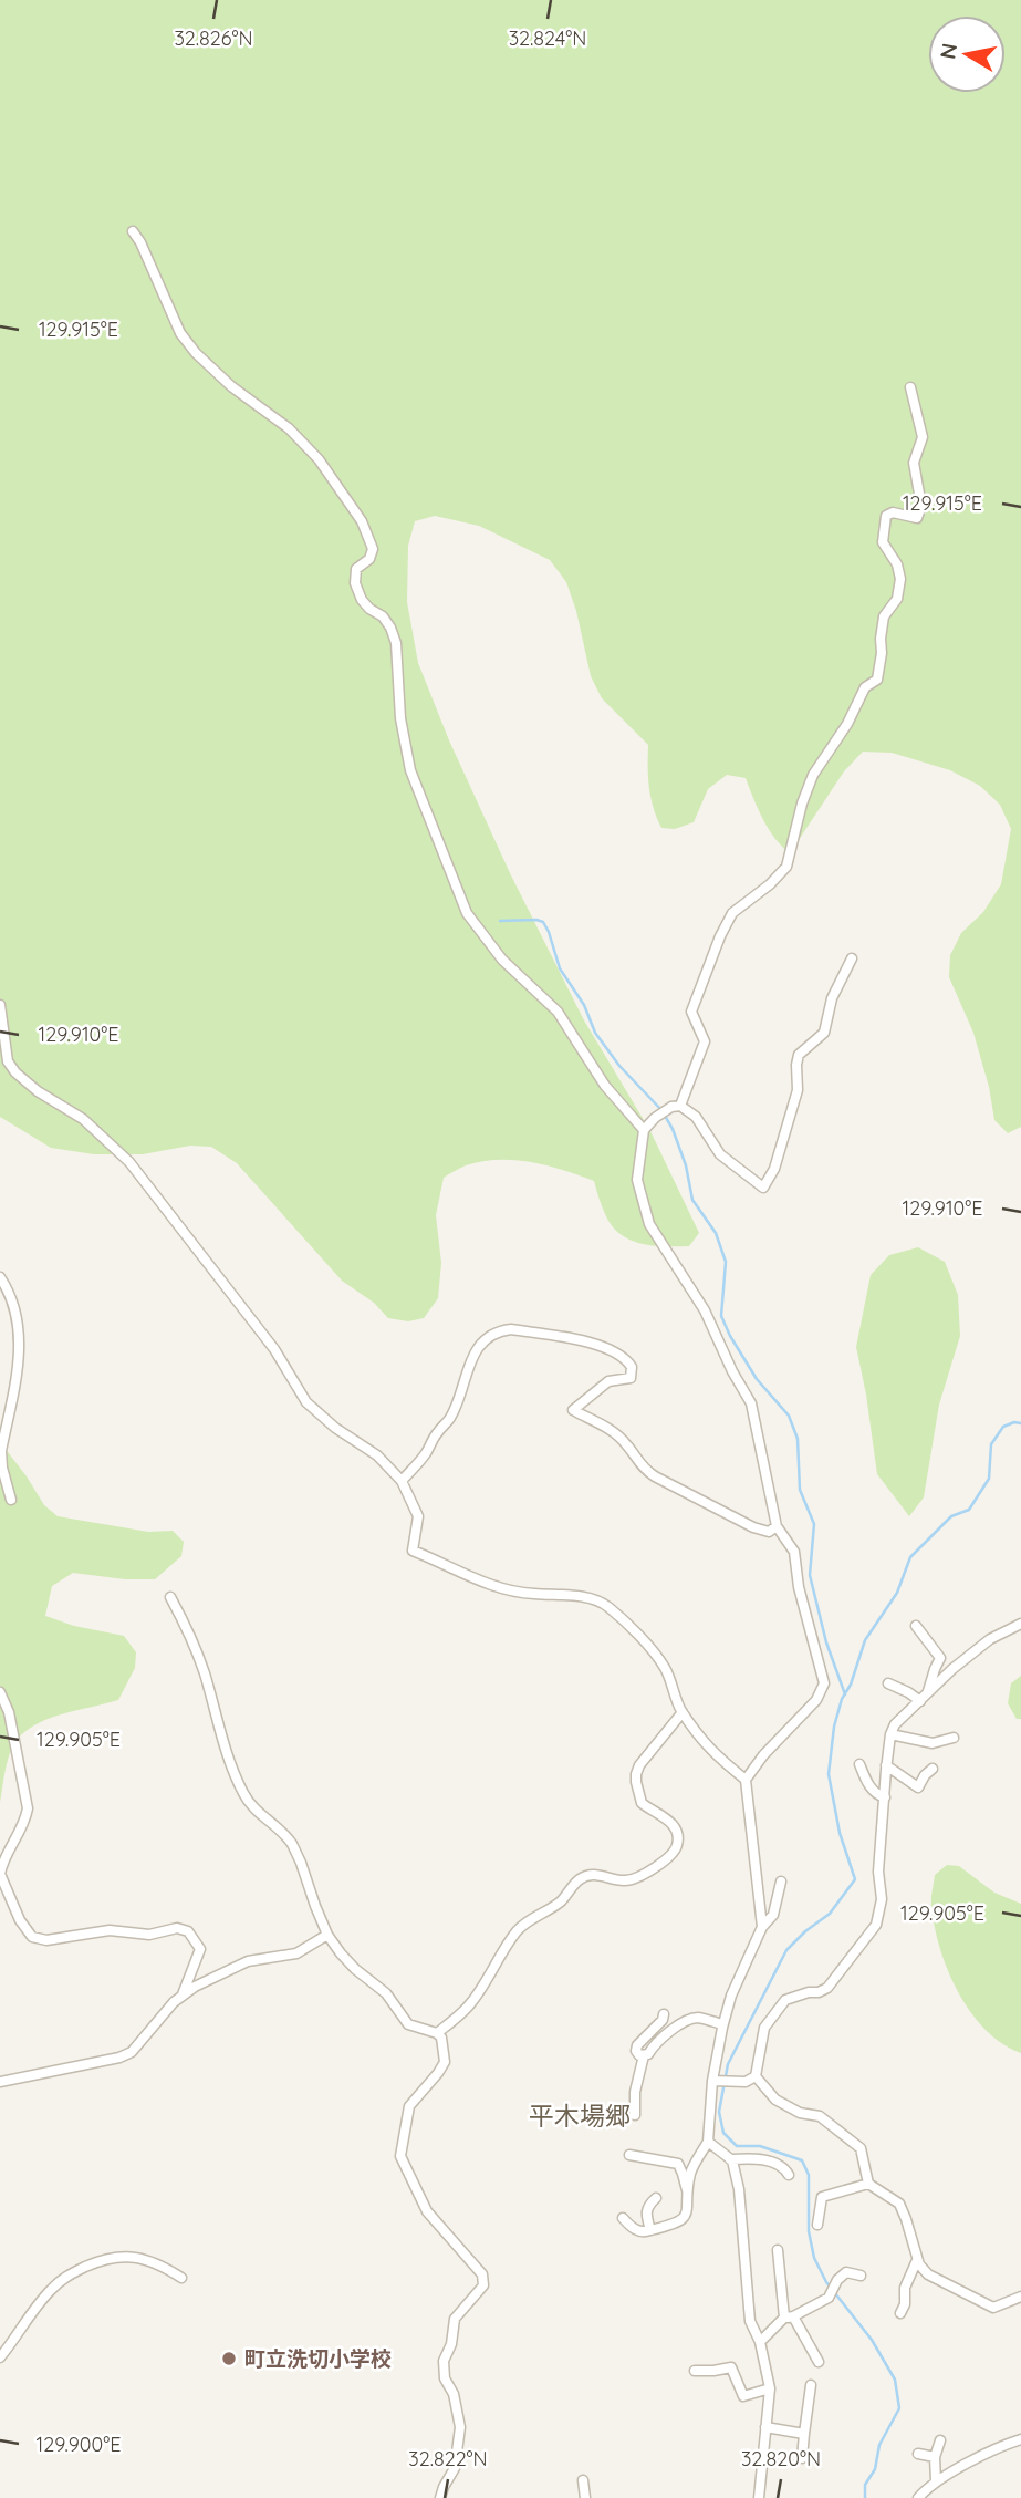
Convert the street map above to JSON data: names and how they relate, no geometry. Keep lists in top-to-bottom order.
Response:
{
  "districts": ["平木場郷"],
  "places": ["町立洗切小学校"],
  "north": "left",
  "coordinates": [
    "32.826°N",
    "32.824°N",
    "129.915°E",
    "129.910°E",
    "129.905°E",
    "129.900°E",
    "32.822°N",
    "32.820°N"
  ]
}
